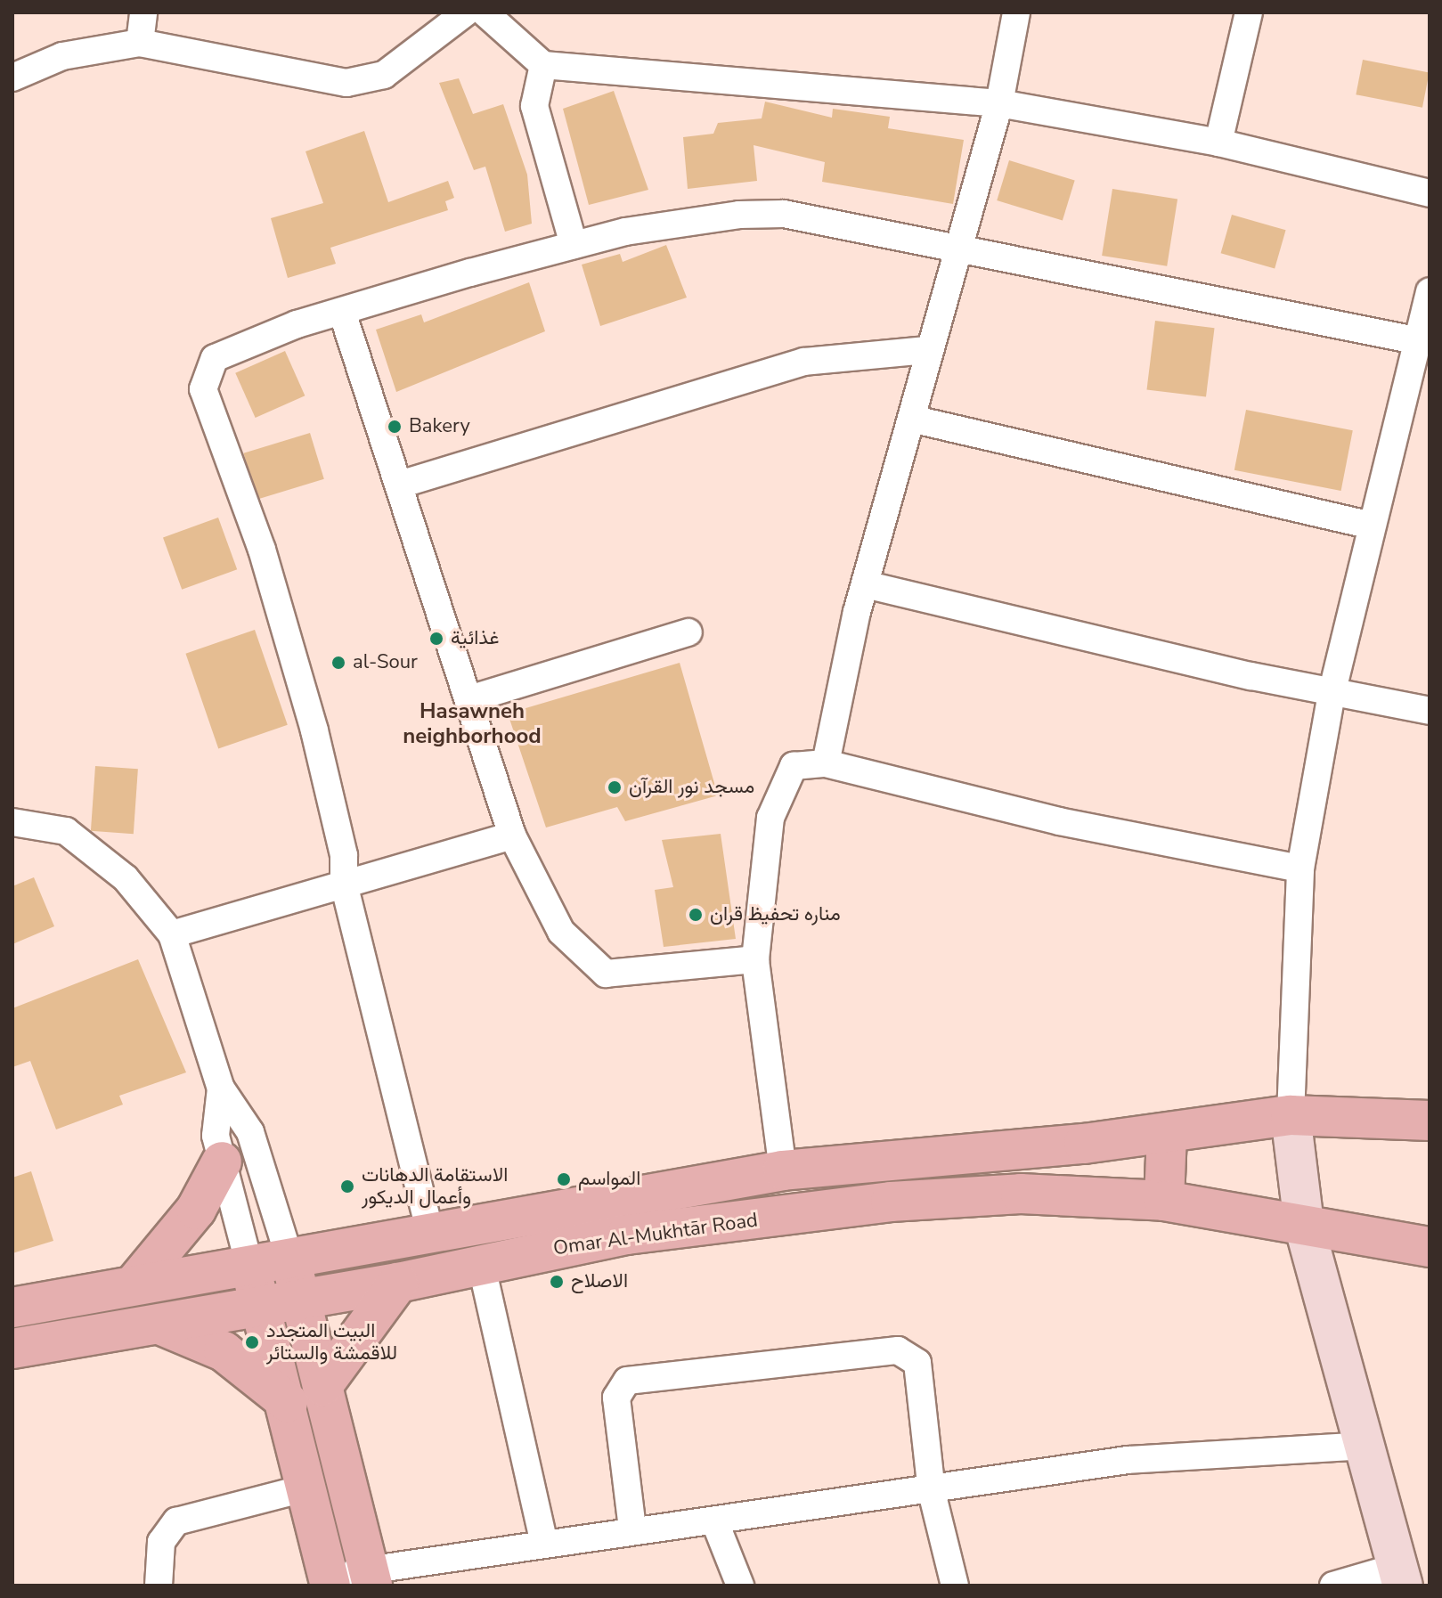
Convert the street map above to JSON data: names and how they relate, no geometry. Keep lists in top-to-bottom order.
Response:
{
  "streets": {
    "main road": ["Omar Al-Mukhtār Road"]
  },
  "districts": ["Hasawneh neighborhood"],
  "places": [
    "Bakery",
    "غذائية",
    "al-Sour",
    "مسجد نور القرآن",
    "مناره تحفيظ قران",
    "المواسم",
    "الاستقامة الدهانات وأعمال الديكور",
    "الاصلاح",
    "البيت المتجدد للاقمشة والستائر"
  ]
}
